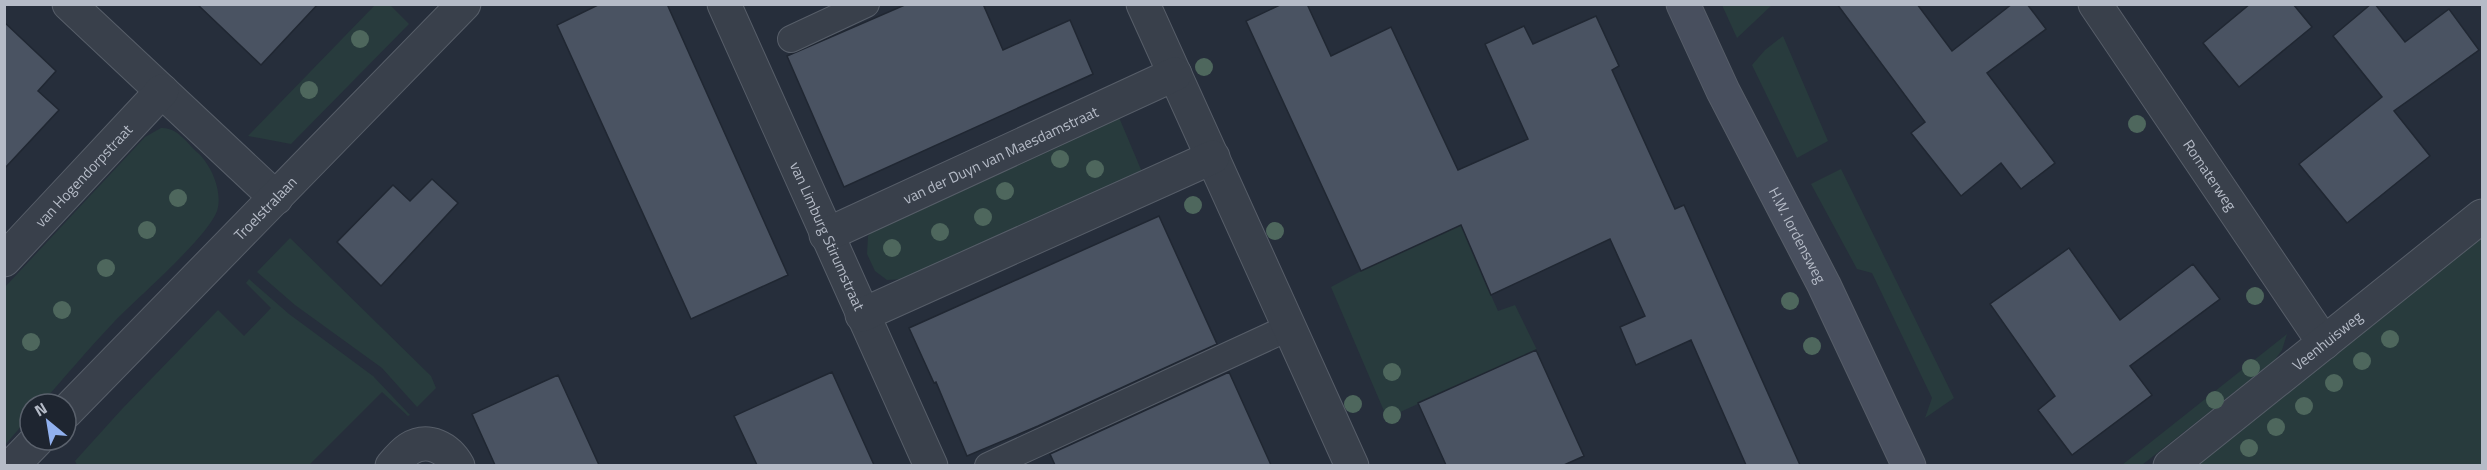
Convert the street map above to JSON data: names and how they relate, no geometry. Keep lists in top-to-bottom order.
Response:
{
  "streets": {
    "main road": ["H.W. Iordensweg"],
    "street": [
      "van der Duyn van Maesdamstraat",
      "Romaterweg",
      "van Hogendorpstraat",
      "Troelstralaan",
      "van Limburg Stirumstraat",
      "Veenhuisweg"
    ]
  },
  "crossings": [
    ["van der Duyn van Maesdamstraat", "van Limburg Stirumstraat"],
    ["Romaterweg", "Veenhuisweg"]
  ],
  "north": "top left"
}
